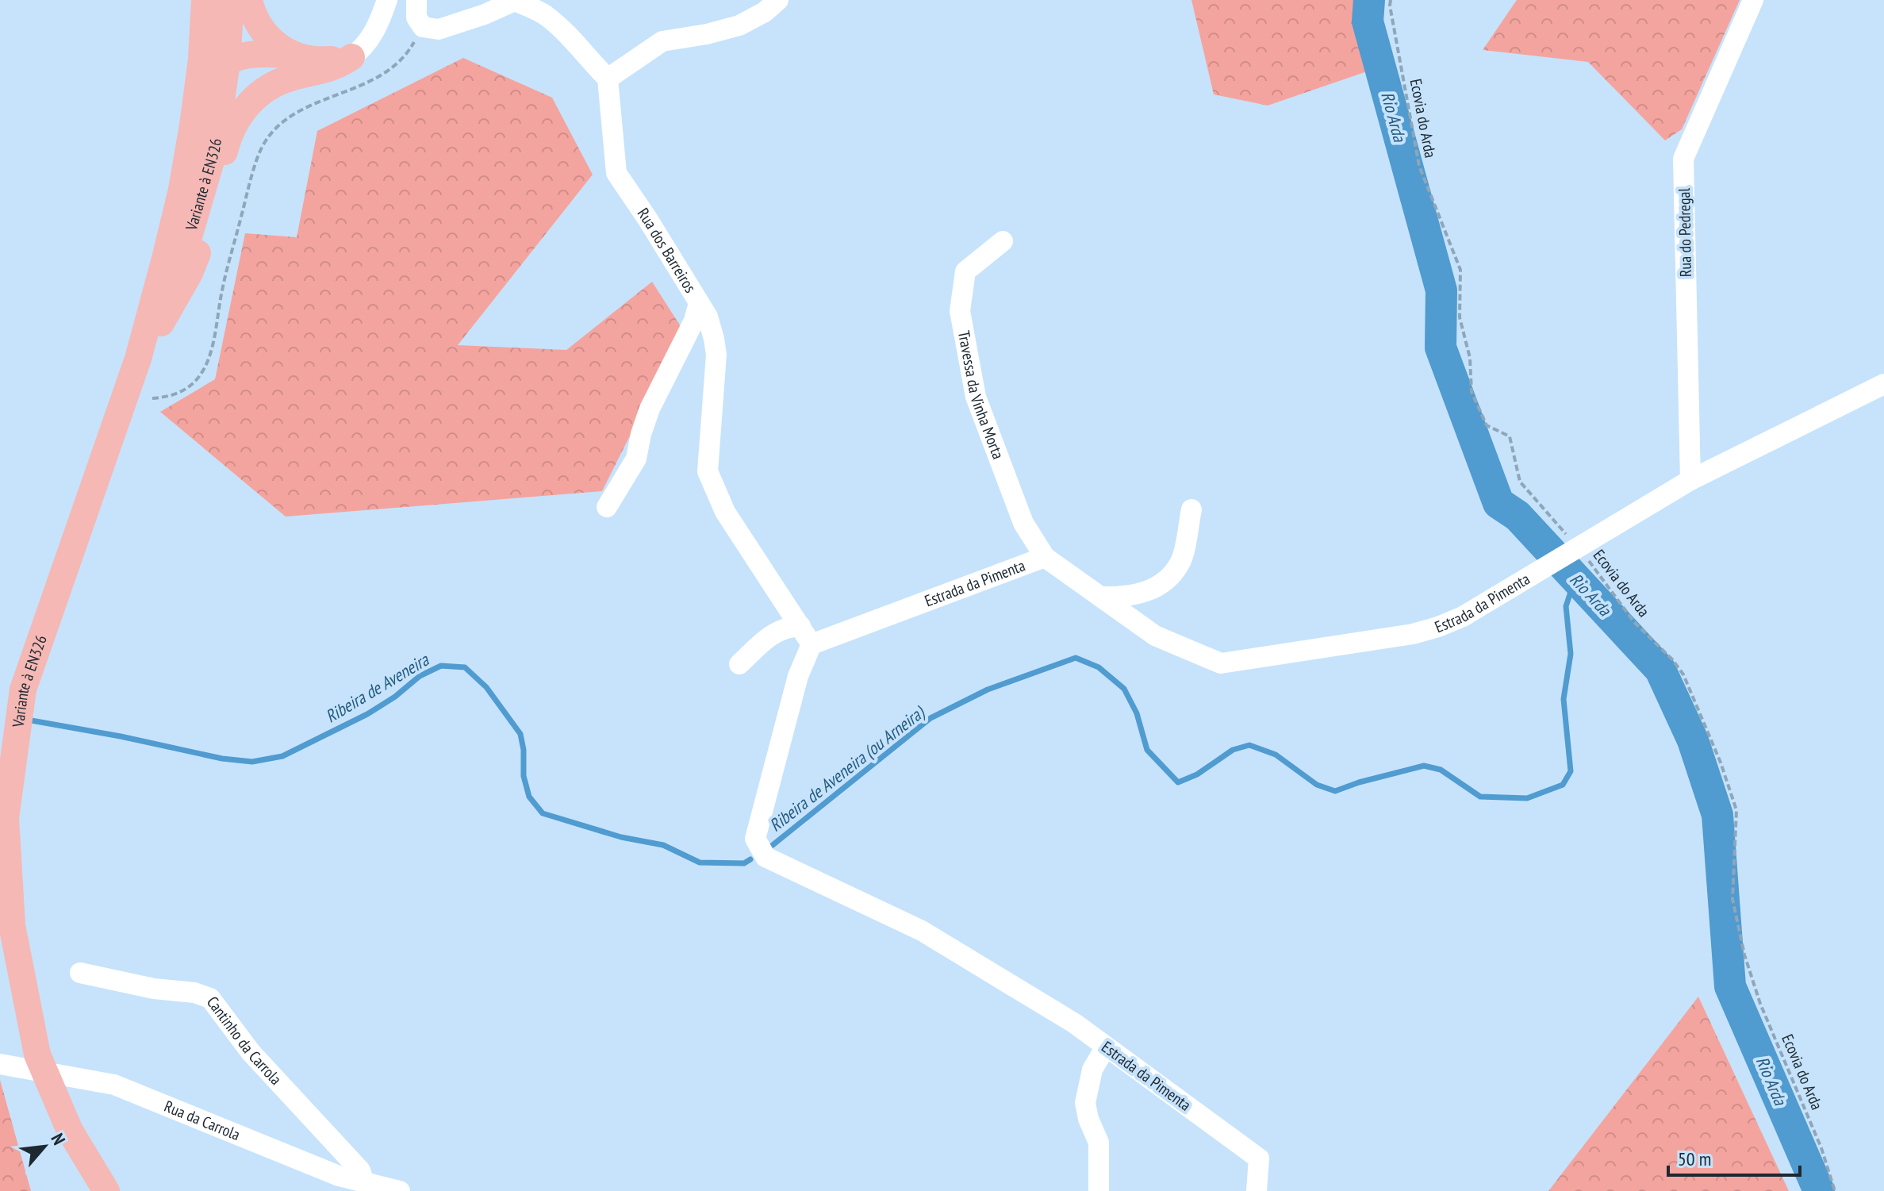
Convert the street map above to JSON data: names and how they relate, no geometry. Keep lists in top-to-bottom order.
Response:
{
  "streets": {
    "main road": ["Variante à EN326"],
    "street": [
      "Rua do Pedregal",
      "Rua dos Barreiros",
      "Travessa da Vinha Morta",
      "Estrada da Pimenta",
      "Cantinho da Carrola",
      "Rua da Carrola"
    ],
    "path": ["Ecovia do Arda"]
  },
  "crossings": [
    ["Ecovia do Arda", "Estrada da Pimenta"],
    ["Rua do Pedregal", "Estrada da Pimenta"],
    ["Rua dos Barreiros", "Estrada da Pimenta"],
    ["Travessa da Vinha Morta", "Estrada da Pimenta"],
    ["Cantinho da Carrola", "Rua da Carrola"]
  ],
  "water": ["Rio Arda", "Ribeira de Aveneira", "Ribeira de Aveneira (ou Arneira)"],
  "scale_bar": "50 m",
  "north": "top right"
}
